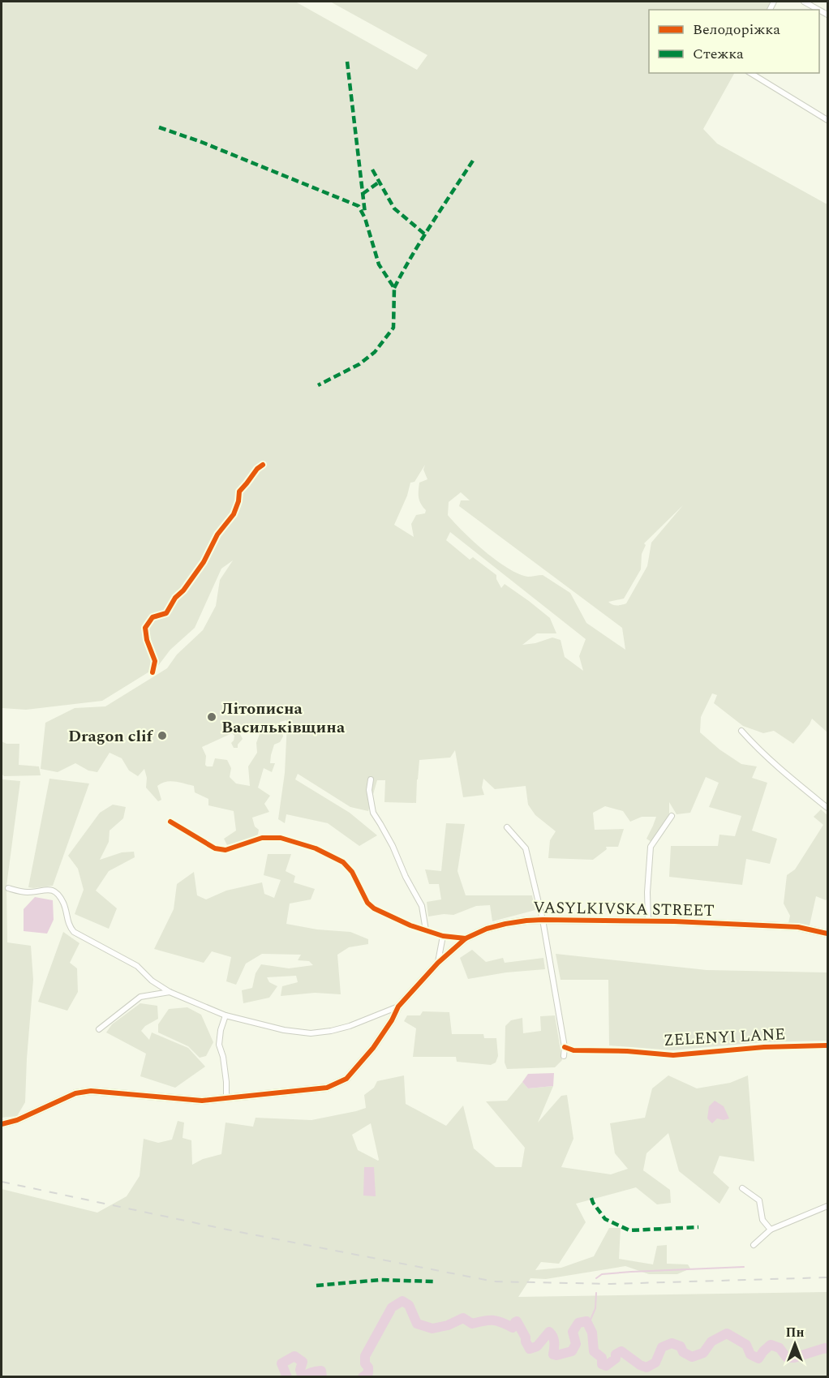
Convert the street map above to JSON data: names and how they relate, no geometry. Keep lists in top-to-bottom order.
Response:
{
  "streets": {
    "street": ["VASYLKIVSKA STREET", "ZELENYI LANE"]
  },
  "crossings": [
    ["VASYLKIVSKA STREET", "ZELENYI LANE"]
  ],
  "places": ["Літописна Васильківщина", "Dragon clif"],
  "legend": ["Велодоріжка", "Стежка"],
  "north": "top"
}
